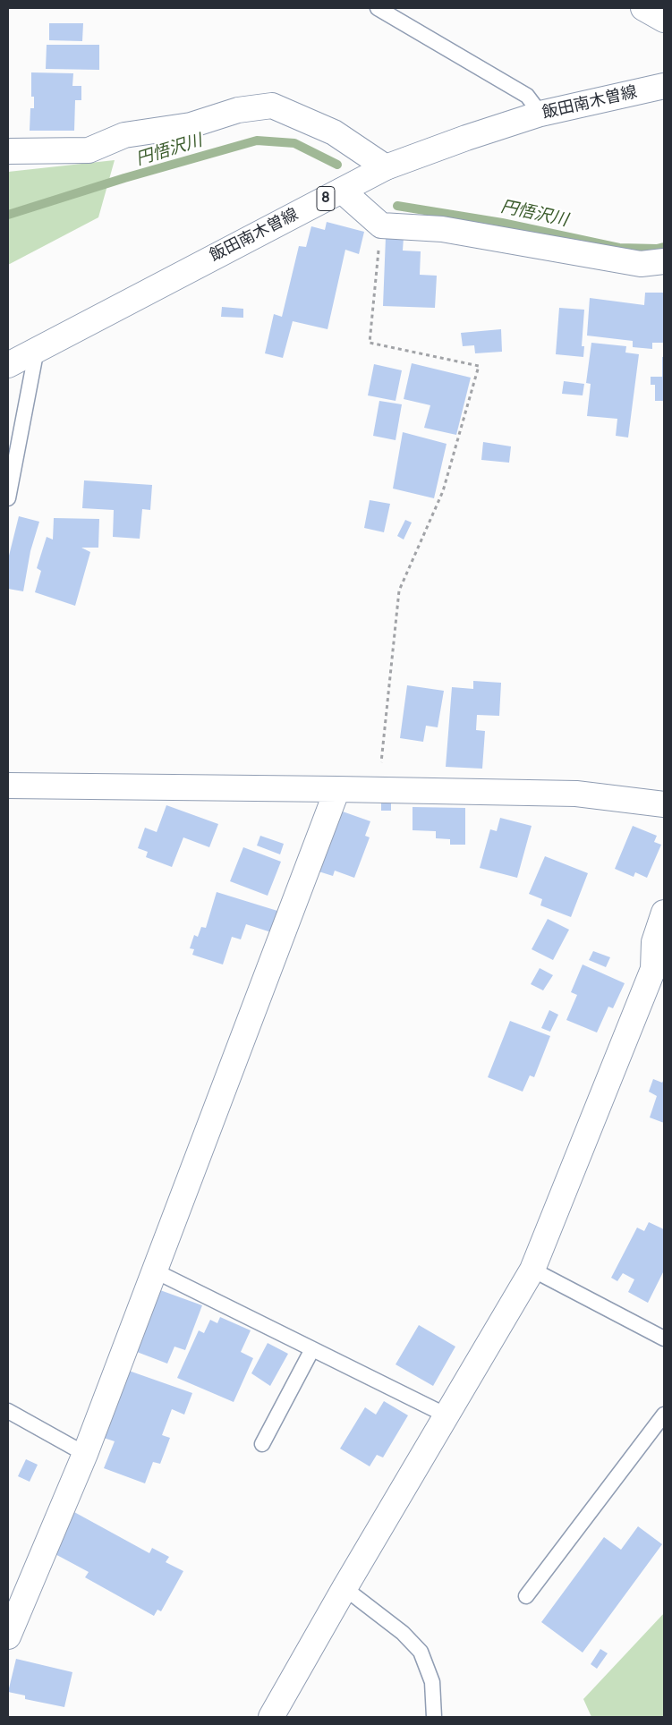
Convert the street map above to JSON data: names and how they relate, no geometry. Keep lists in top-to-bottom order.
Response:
{
  "streets": {
    "street": ["飯田南木曽線", "8"]
  },
  "water": ["円悟沢川"]
}
